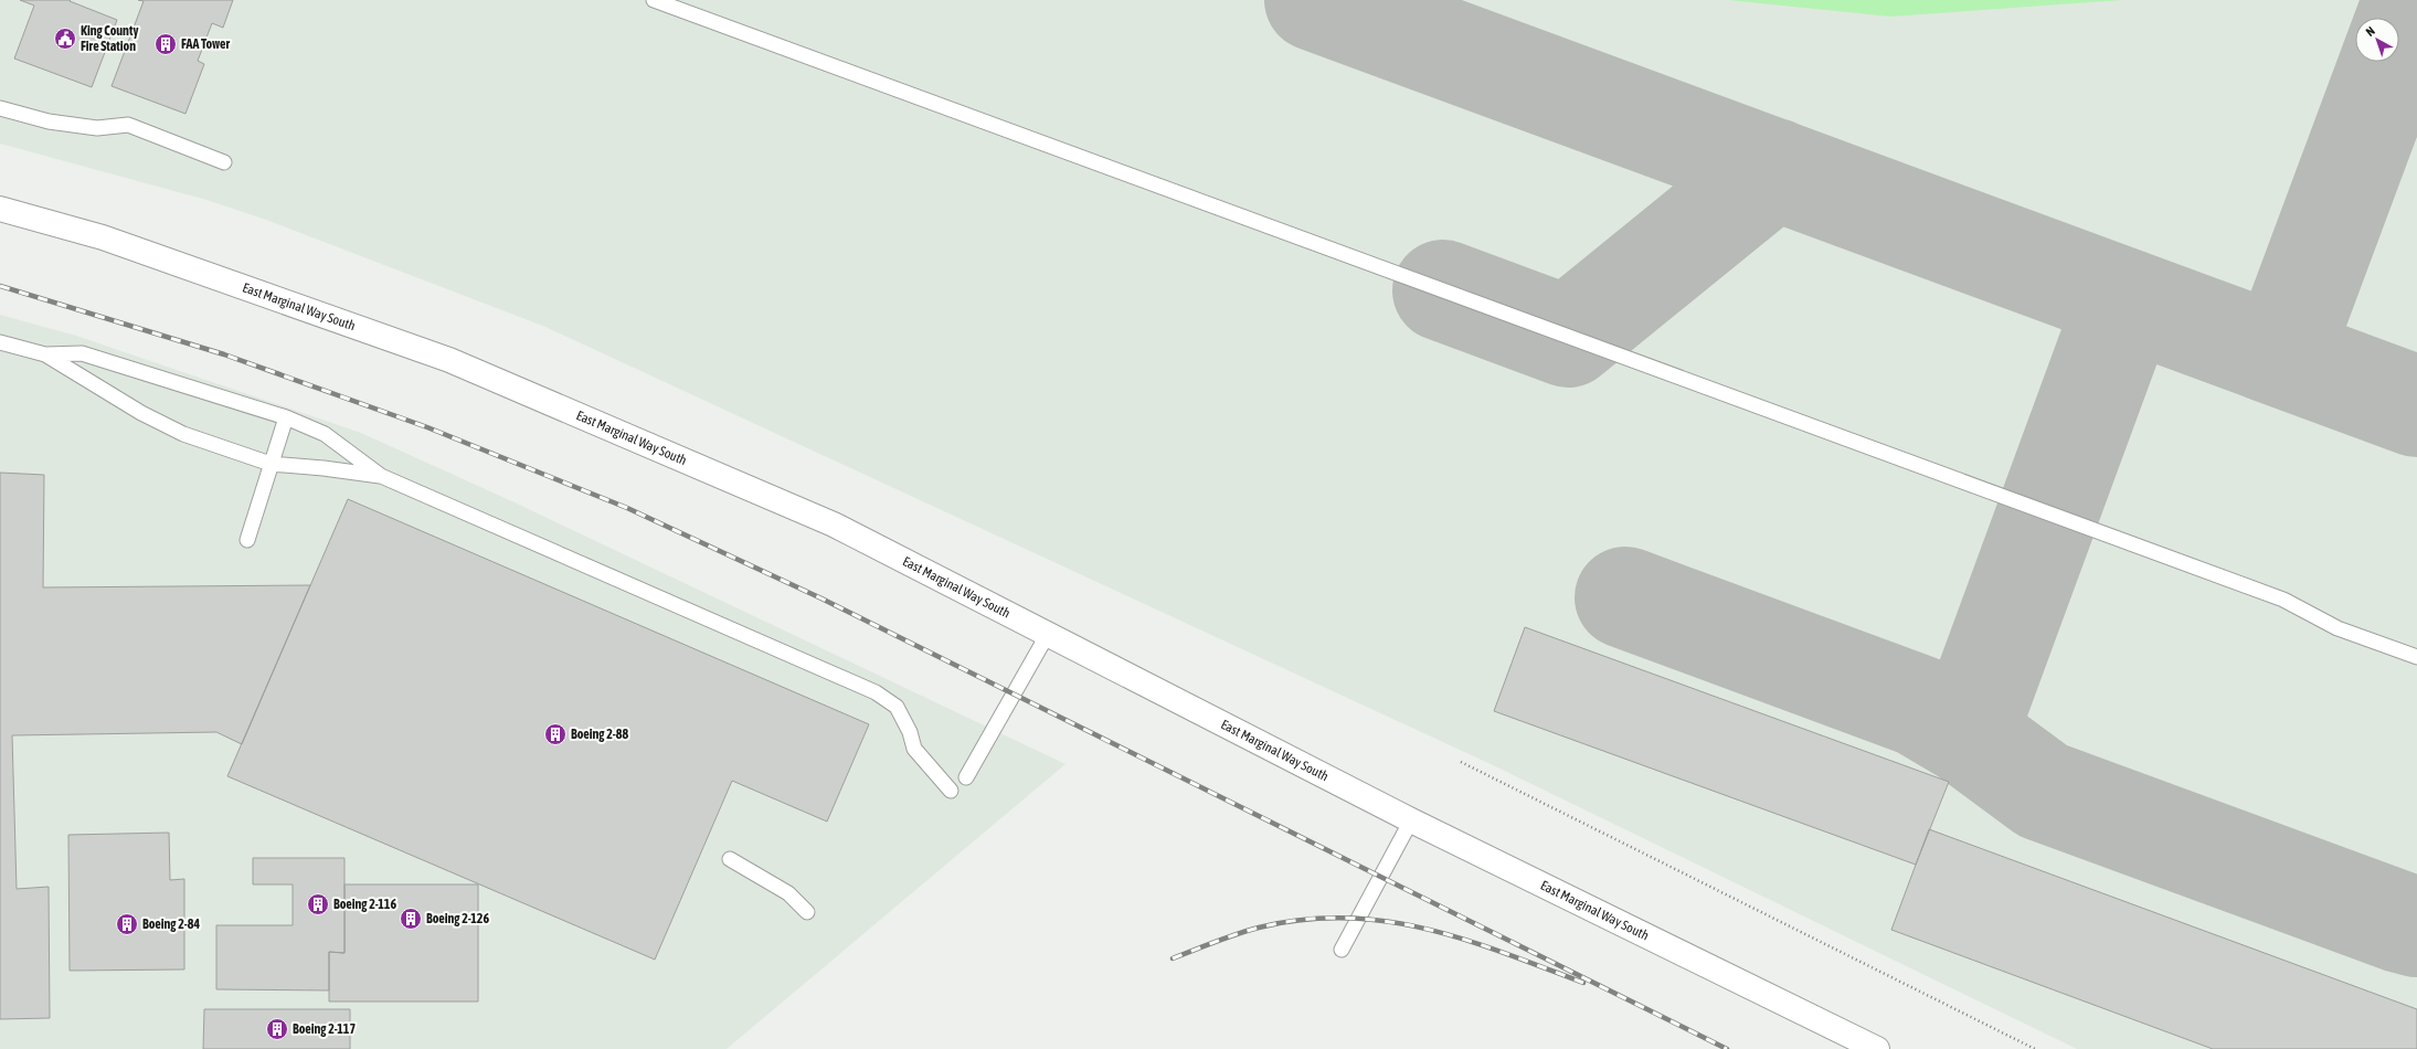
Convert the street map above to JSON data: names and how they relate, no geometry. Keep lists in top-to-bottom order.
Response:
{
  "streets": {
    "main road": ["East Marginal Way South"]
  },
  "places": {
    "public building": ["King County Fire Station"],
    "building": [
      "FAA Tower",
      "Boeing 2-88",
      "Boeing 2-116",
      "Boeing 2-126",
      "Boeing 2-84",
      "Boeing 2-117"
    ]
  },
  "north": "top left"
}
